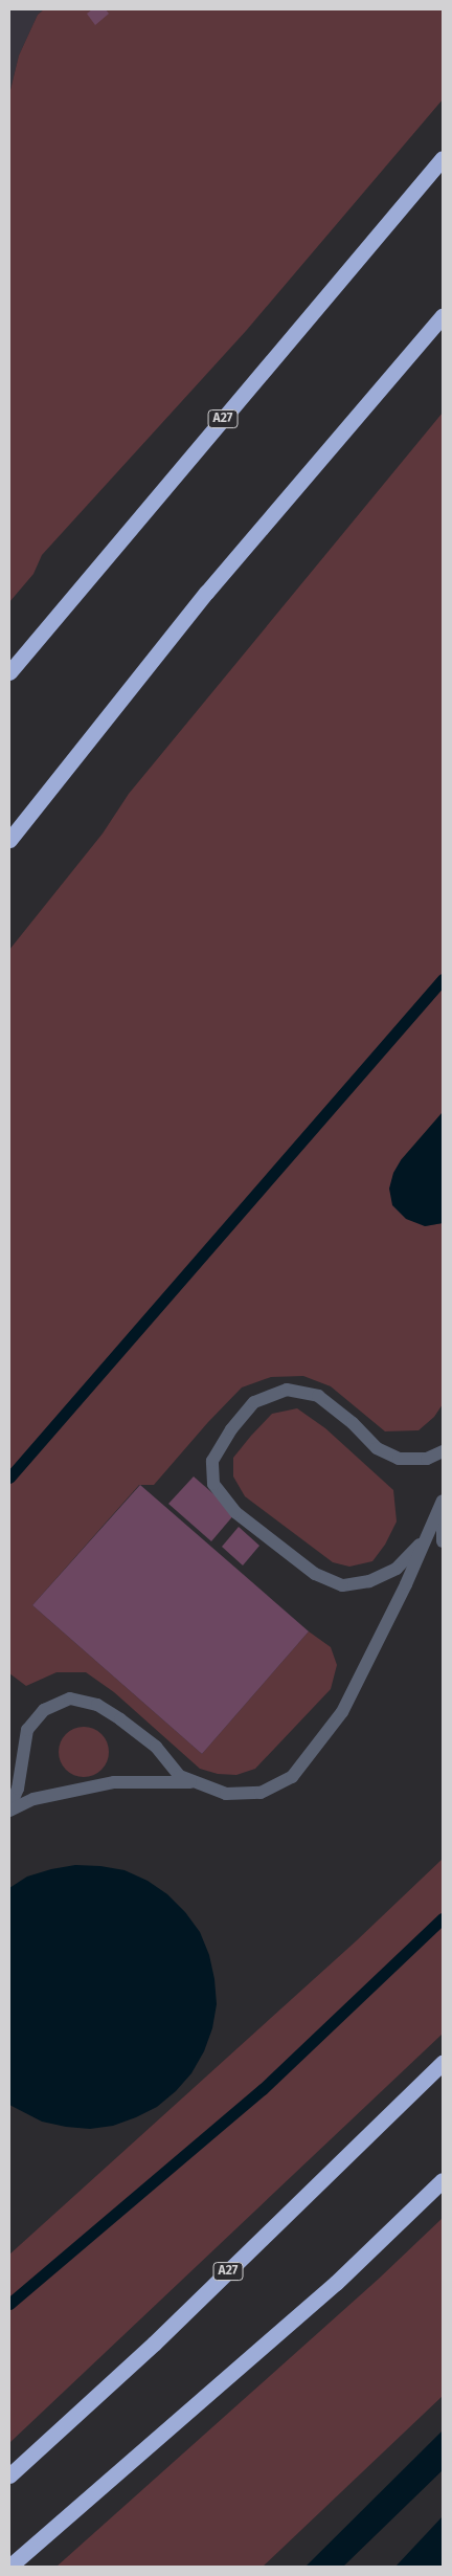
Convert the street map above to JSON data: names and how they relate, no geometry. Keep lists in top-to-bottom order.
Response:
{
  "streets": {
    "highway": ["A27"]
  }
}
